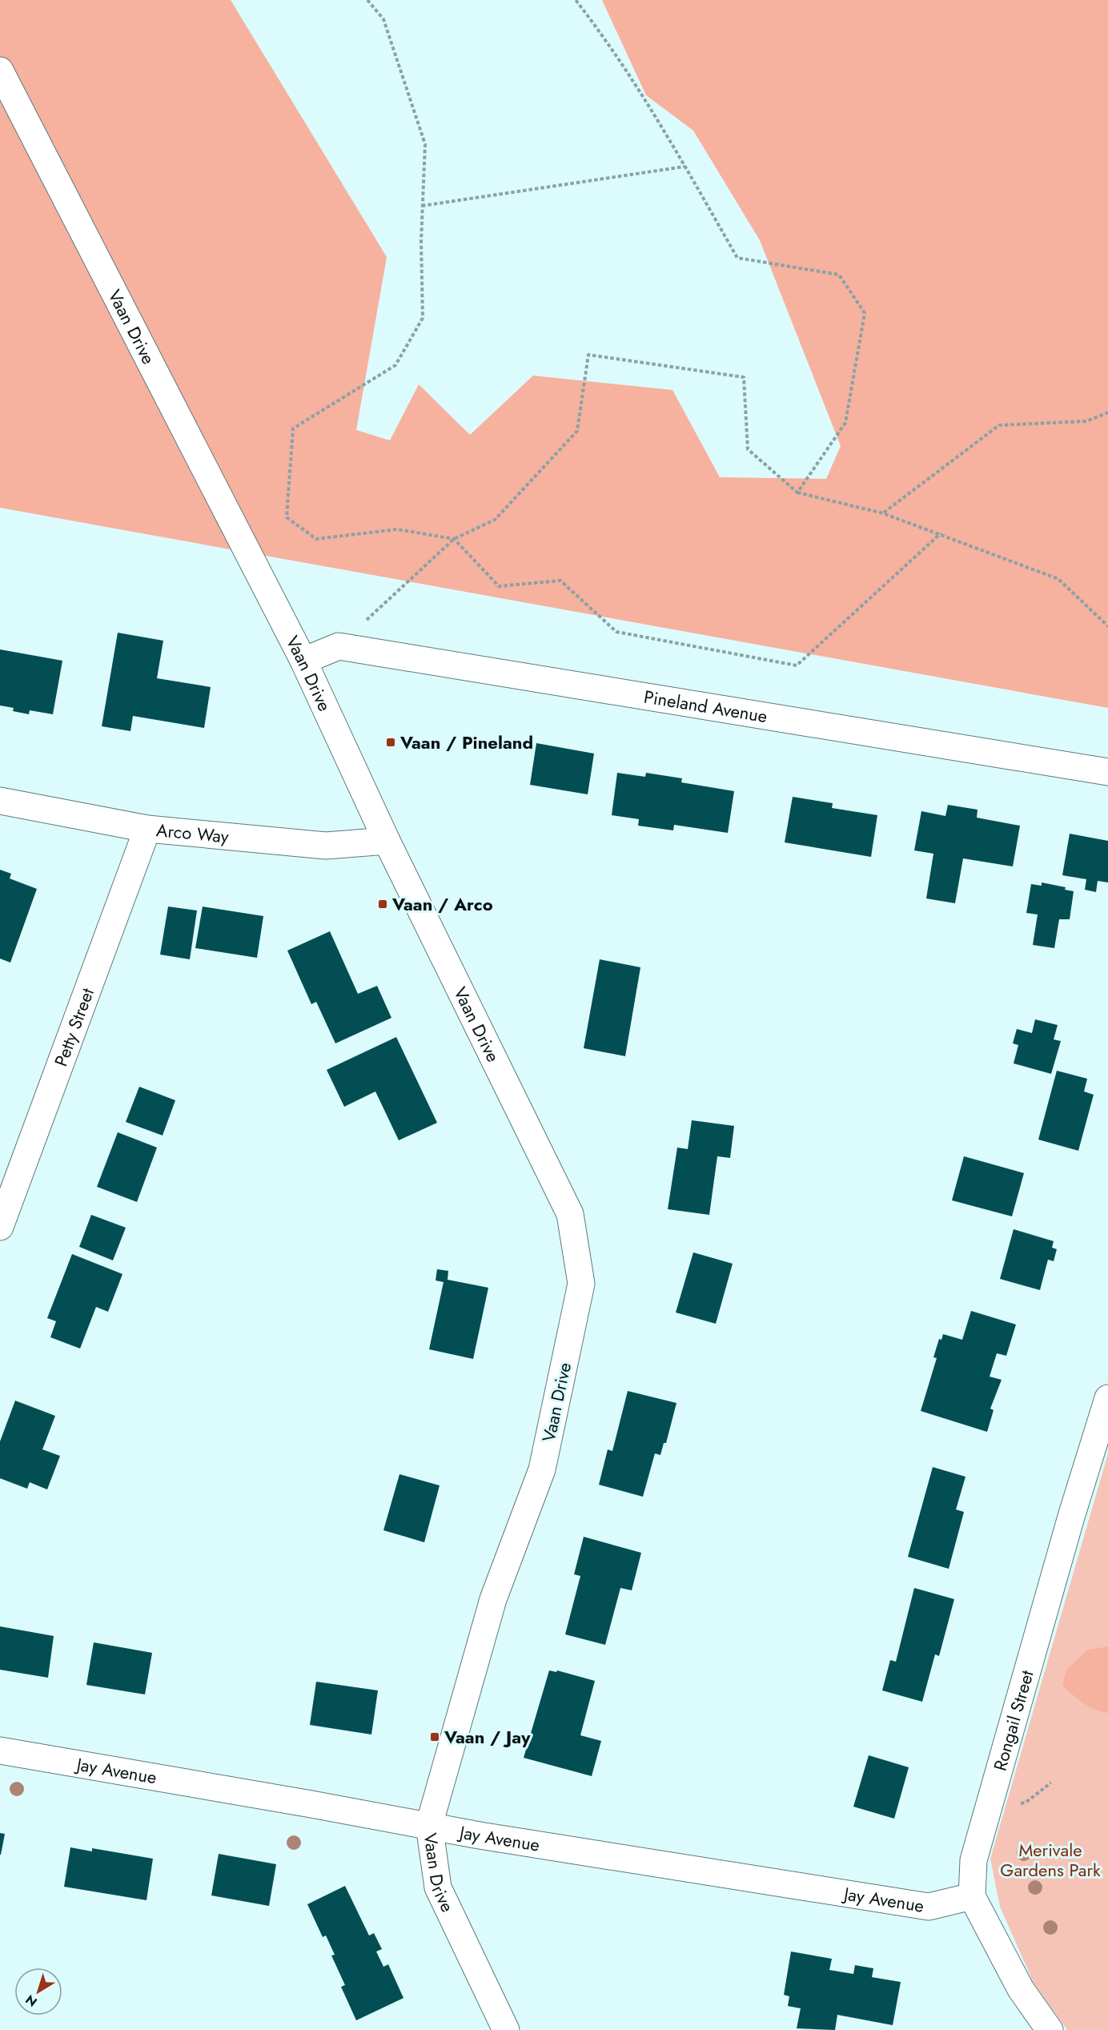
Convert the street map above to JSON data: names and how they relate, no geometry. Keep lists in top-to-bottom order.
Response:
{
  "streets": {
    "street": [
      "Vaan Drive",
      "Pineland Avenue",
      "Arco Way",
      "Petty Street",
      "Rongail Street",
      "Jay Avenue"
    ]
  },
  "crossings": [
    ["Vaan Drive", "Arco Way"],
    ["Vaan Drive", "Jay Avenue"],
    ["Arco Way", "Petty Street"],
    ["Rongail Street", "Jay Avenue"]
  ],
  "parks": ["Merivale Gardens Park"],
  "places": {
    "transit": ["Vaan / Pineland", "Vaan / Arco", "Vaan / Jay"]
  },
  "north": "bottom left"
}
